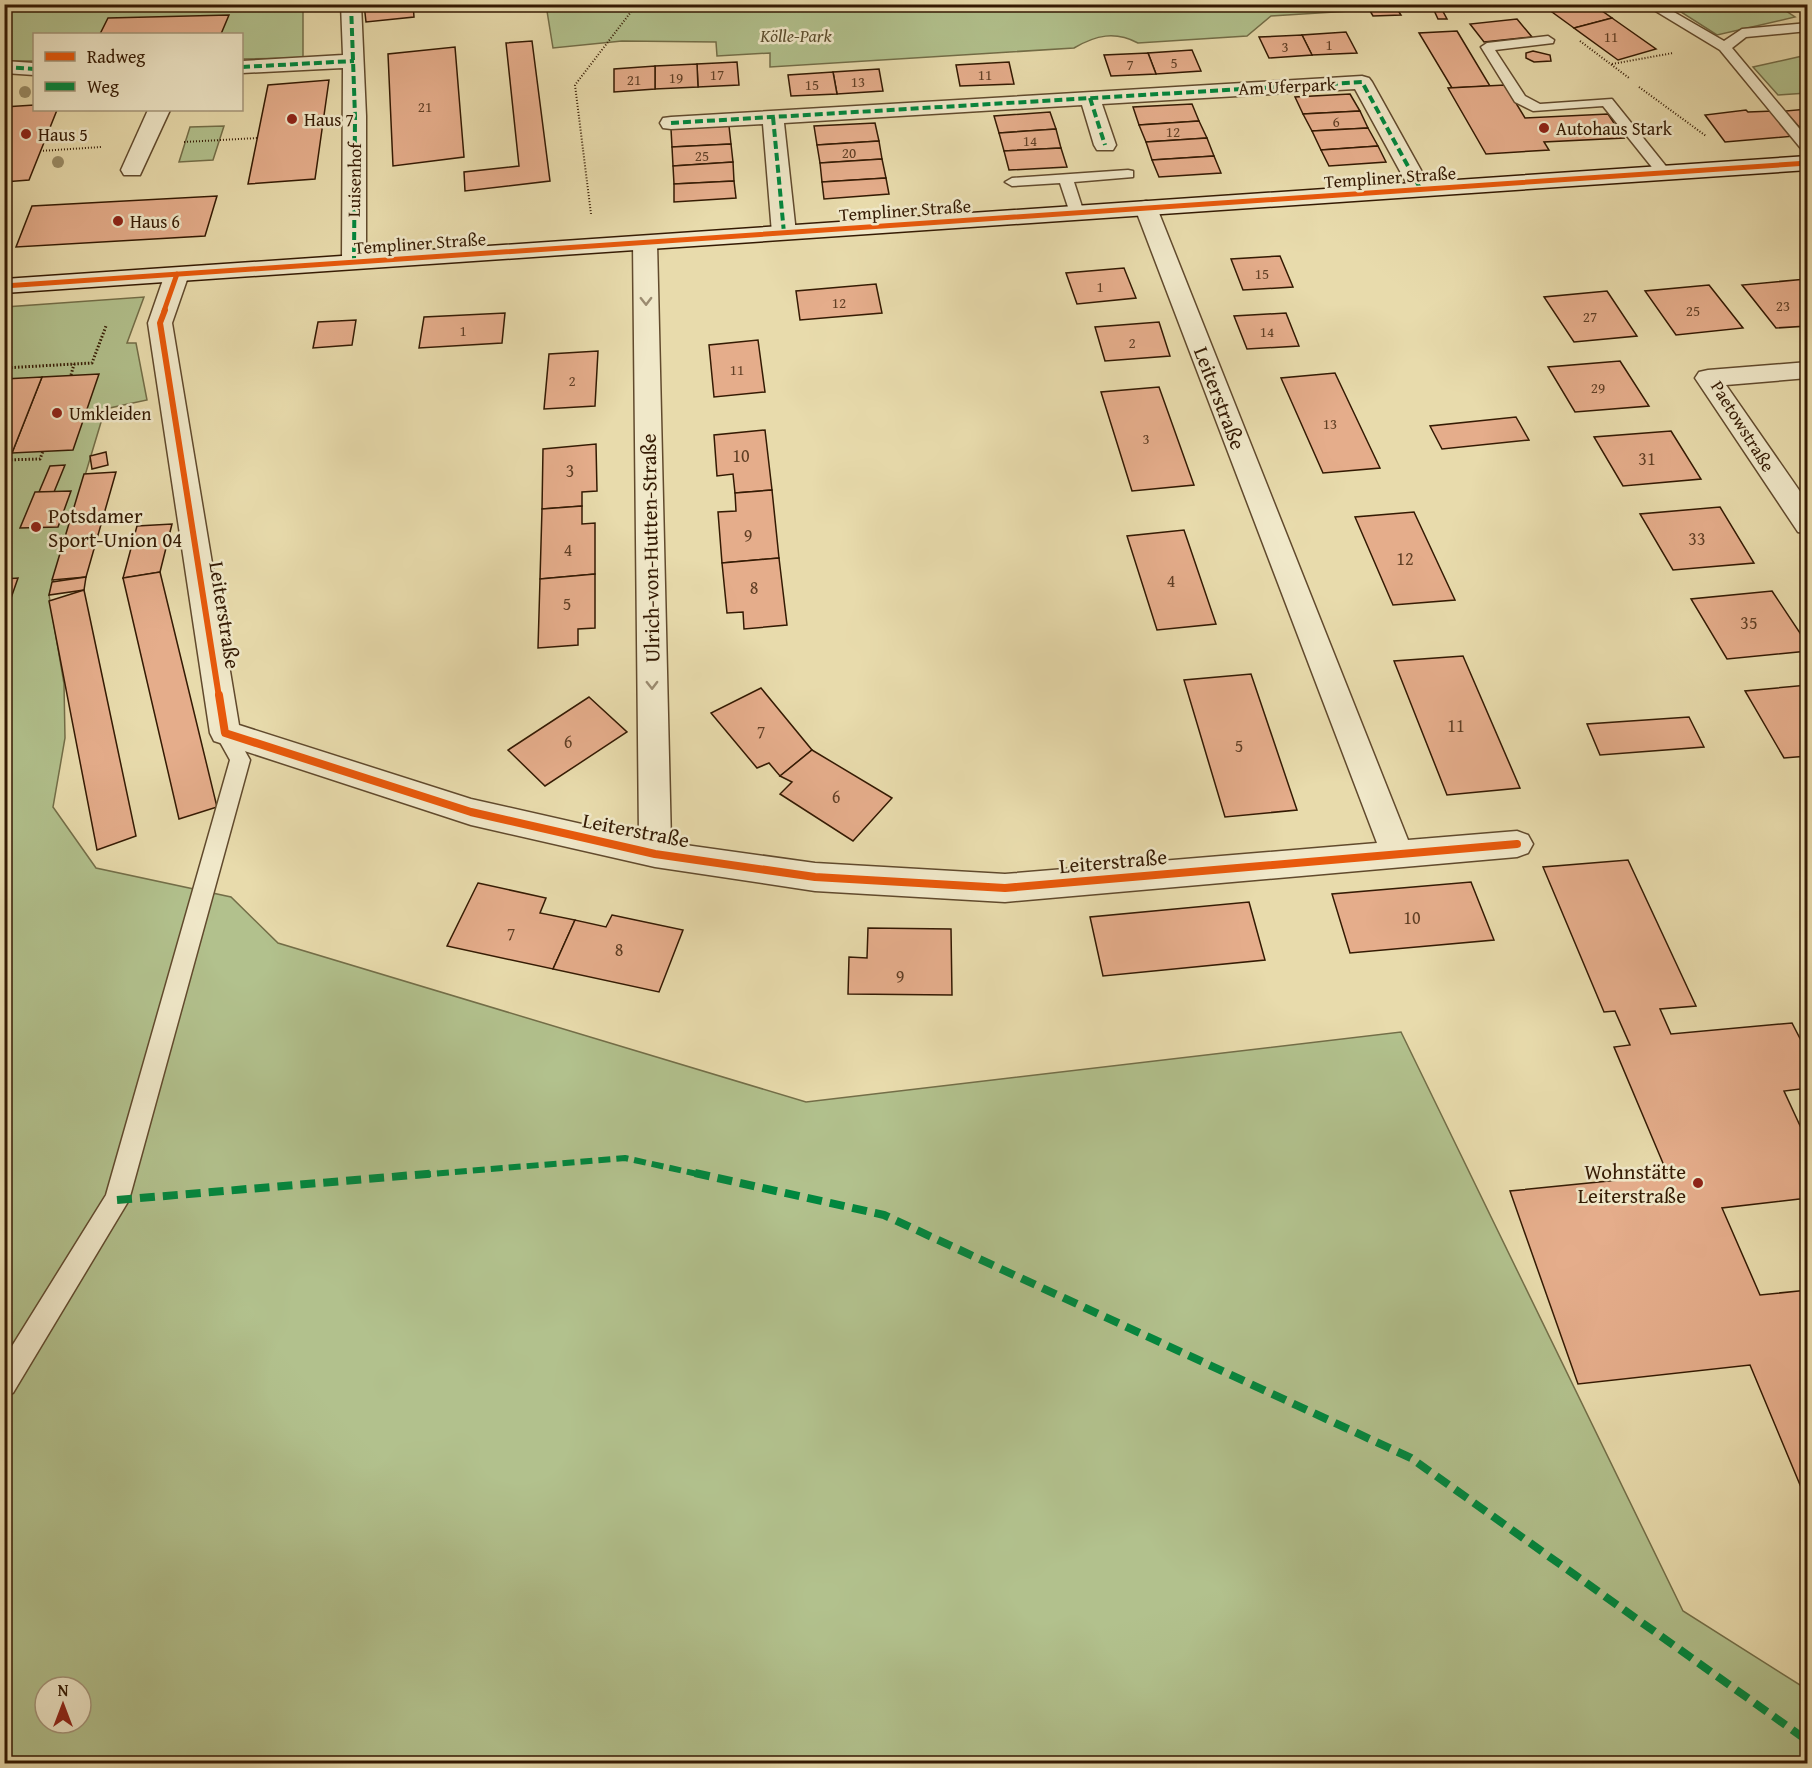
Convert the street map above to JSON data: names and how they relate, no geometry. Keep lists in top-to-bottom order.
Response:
{
  "streets": {
    "street": [
      "Am Uferpark",
      "Templiner Straße",
      "Luisenhof",
      "Leiterstraße",
      "Paetowstraße",
      "Ulrich-von-Hutten-Straße"
    ]
  },
  "crossings": [
    ["Am Uferpark", "Templiner Straße"],
    ["Templiner Straße", "Luisenhof"],
    ["Templiner Straße", "Leiterstraße"],
    ["Templiner Straße", "Ulrich-von-Hutten-Straße"],
    ["Leiterstraße", "Ulrich-von-Hutten-Straße"]
  ],
  "one_way": ["Ulrich-von-Hutten-Straße"],
  "parks": ["Kölle-Park"],
  "places": [
    "Haus 7",
    "Autohaus Stark",
    "Haus 5",
    "Haus 6",
    "Umkleiden",
    "Potsdamer Sport-Union 04",
    "Wohnstätte Leiterstraße"
  ],
  "house_numbers": [
    "11",
    "1",
    "3",
    "5",
    "7",
    "17",
    "11",
    "19",
    "21",
    "13",
    "15",
    "21",
    "6",
    "12",
    "14",
    "20",
    "25",
    "15",
    "1",
    "12",
    "23",
    "25",
    "27",
    "1",
    "14",
    "2",
    "11",
    "2",
    "29",
    "13",
    "3",
    "10",
    "31",
    "3",
    "9",
    "33",
    "4",
    "12",
    "4",
    "8",
    "5",
    "35",
    "11",
    "7",
    "6",
    "5",
    "6",
    "10",
    "7",
    "8",
    "9"
  ],
  "legend": ["Radweg", "Weg"],
  "north": "top"
}
